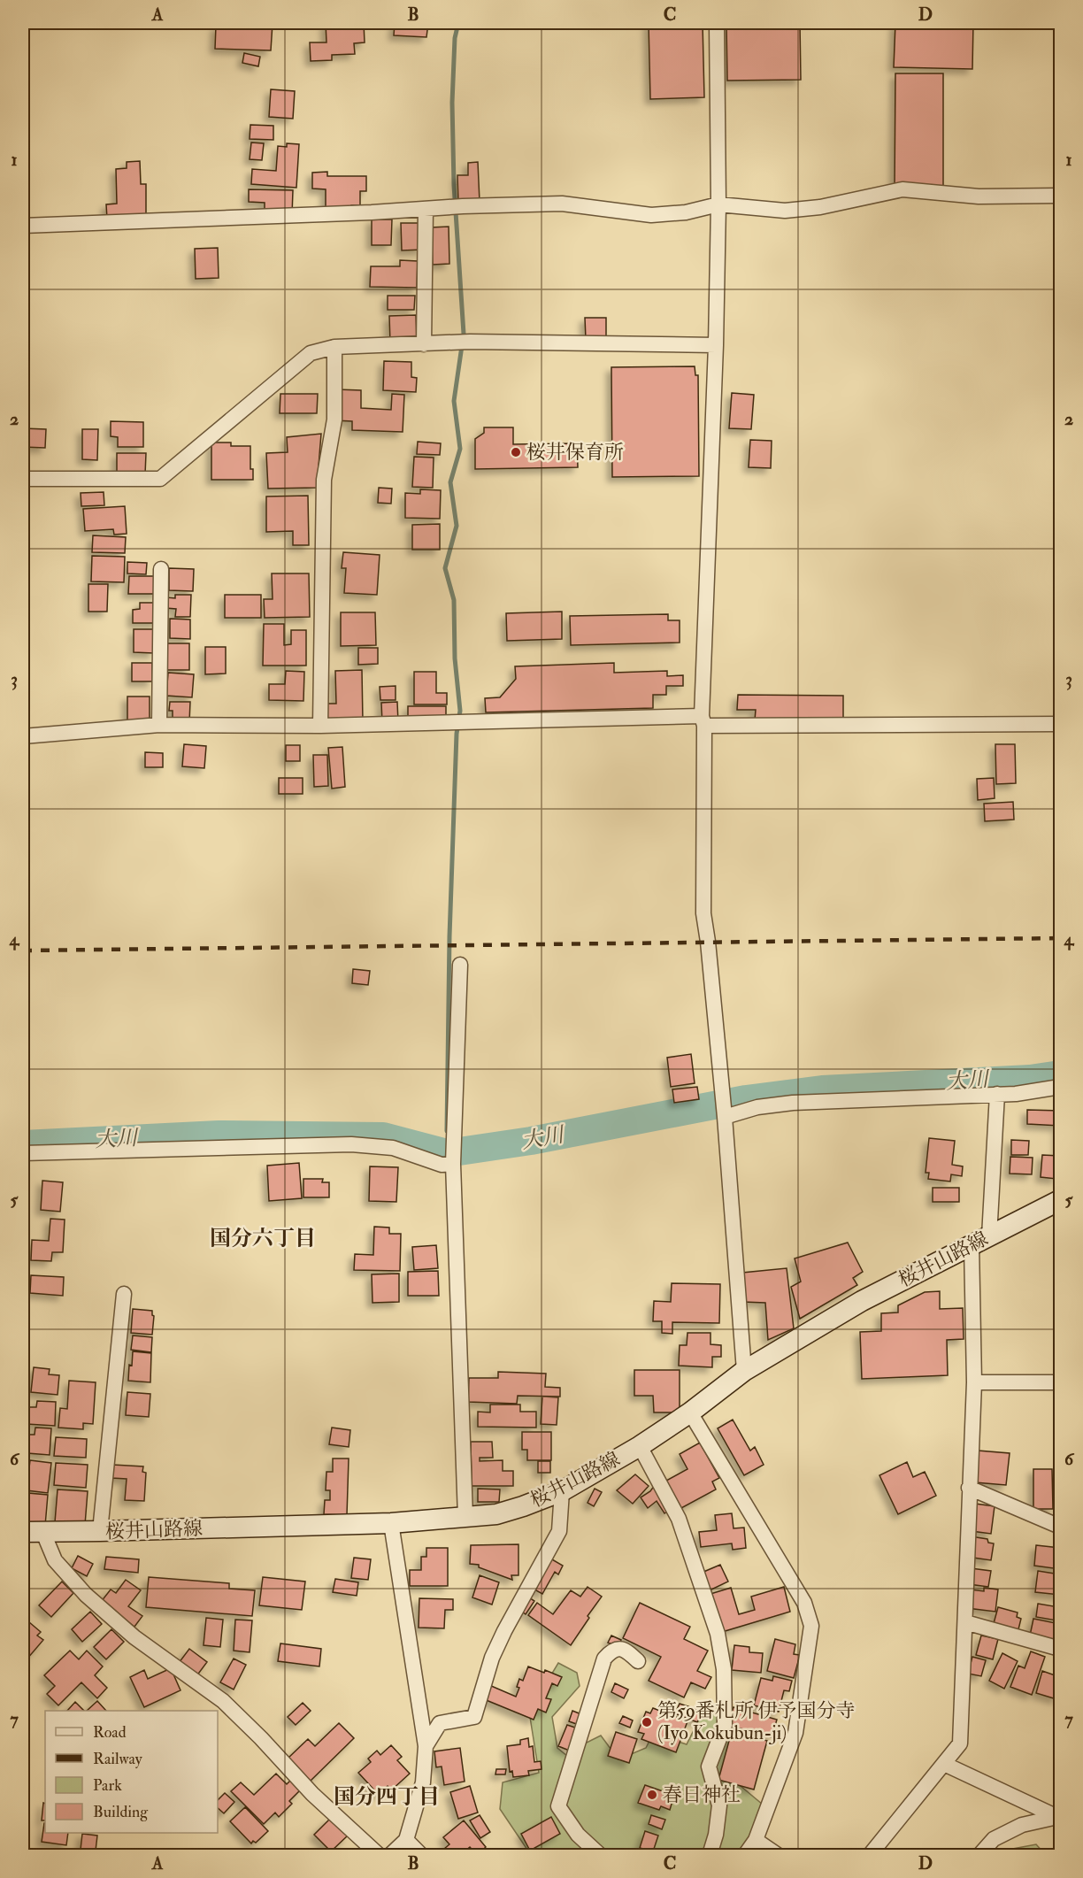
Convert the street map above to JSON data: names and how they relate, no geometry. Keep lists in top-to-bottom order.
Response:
{
  "streets": {
    "main road": ["桜井山路線"]
  },
  "districts": ["国分六丁目", "国分四丁目"],
  "water": ["大川"],
  "places": ["桜井保育所", "第59番札所 伊予国分寺 (Iyo Kokubun-ji)", "春日神社"],
  "legend": [
    "Road",
    "Railway",
    "Park",
    "Building"
  ],
  "grid": {
    "columns": [
      "A",
      "B",
      "C",
      "D"
    ],
    "rows": [
      "1",
      "2",
      "3",
      "4",
      "5",
      "6",
      "7"
    ]
  }
}
